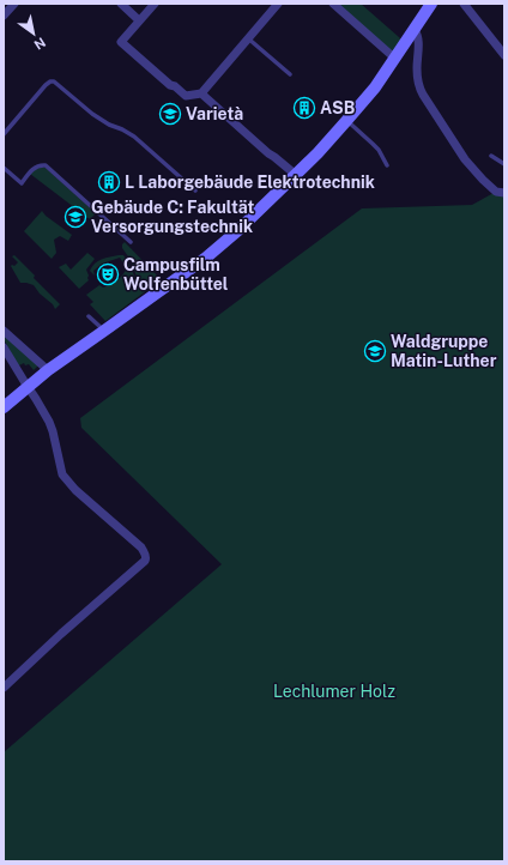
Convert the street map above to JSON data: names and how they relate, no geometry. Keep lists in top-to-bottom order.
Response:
{
  "parks": ["Lechlumer Holz"],
  "places": {
    "building": ["ASB", "L Laborgebäude Elektrotechnik"],
    "school or university": ["Varietà", "Gebäude C: Fakultät Versorgungstechnik", "Waldgruppe Matin-Luther"],
    "theatre": ["Campusfilm Wolfenbüttel"]
  },
  "north": "bottom right"
}
